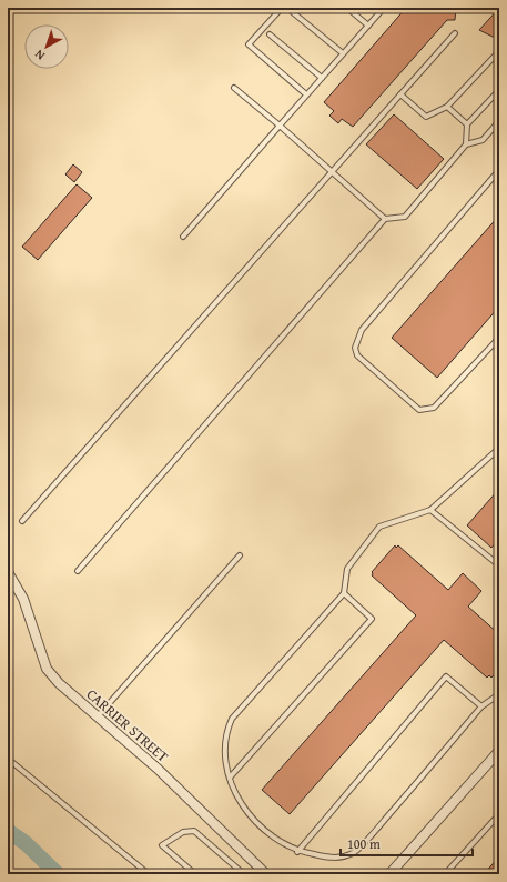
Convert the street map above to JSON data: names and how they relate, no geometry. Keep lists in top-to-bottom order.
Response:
{
  "streets": {
    "street": ["CARRIER STREET"]
  },
  "scale_bar": "100 m",
  "north": "bottom left"
}
